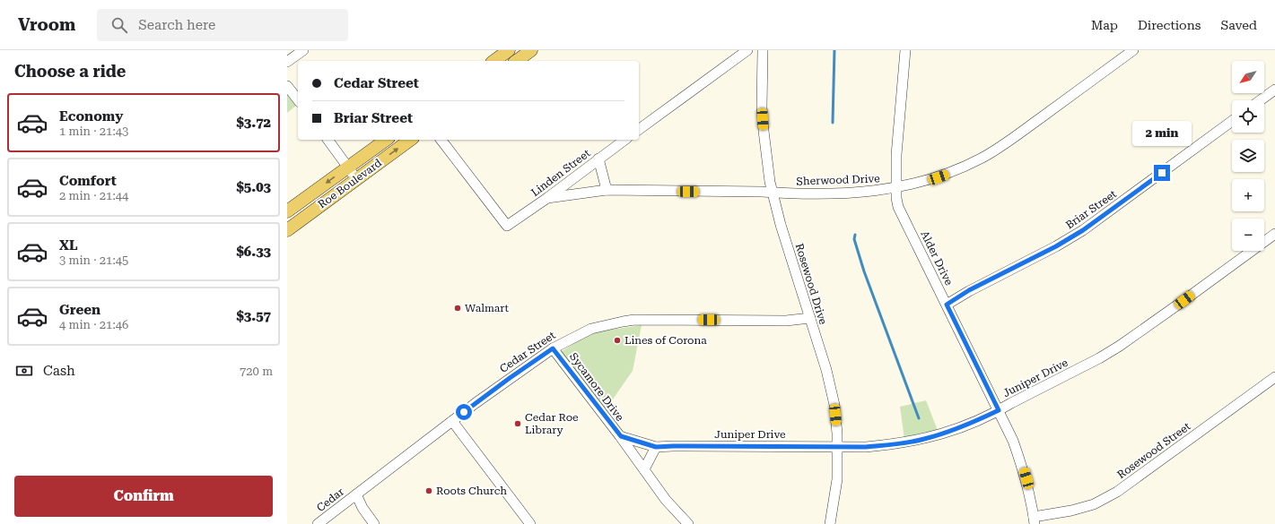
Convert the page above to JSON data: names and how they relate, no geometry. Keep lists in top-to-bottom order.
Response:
{
  "streets": {
    "main road": ["Roe Boulevard"],
    "street": [
      "Linden Street",
      "Sherwood Drive",
      "Briar Street",
      "Alder Drive",
      "Rosewood Drive",
      "Cedar Street",
      "Juniper Drive",
      "Sycamore Drive",
      "Rosewood Street",
      "Cedar"
    ]
  },
  "crossings": [
    ["Linden Street", "Sherwood Drive"],
    ["Sherwood Drive", "Alder Drive"],
    ["Sherwood Drive", "Rosewood Drive"],
    ["Briar Street", "Alder Drive"],
    ["Alder Drive", "Juniper Drive"],
    ["Alder Drive", "Rosewood Street"],
    ["Rosewood Drive", "Cedar Street"],
    ["Rosewood Drive", "Juniper Drive"],
    ["Cedar Street", "Sycamore Drive"],
    ["Cedar Street", "Cedar"],
    ["Juniper Drive", "Sycamore Drive"]
  ],
  "places": [
    "Walmart",
    "Lines of Corona",
    "Cedar Roe Library",
    "Roots Church"
  ],
  "north": "bottom left",
  "page": {
    "header": "Vroom",
    "search": "Search here",
    "nav": ["Map", "Directions", "Saved"],
    "heading": "Choose a ride",
    "map_buttons": ["+", "−"],
    "banner": ["Cedar Street", "Briar Street"],
    "list": [
      {
        "name": "Economy",
        "note": "1 min · 21:43",
        "value": "$3.72"
      },
      {
        "name": "Comfort",
        "note": "2 min · 21:44",
        "value": "$5.03"
      },
      {
        "name": "XL",
        "note": "3 min · 21:45",
        "value": "$6.33"
      },
      {
        "name": "Green",
        "note": "4 min · 21:46",
        "value": "$3.57"
      }
    ],
    "bubble": "2 min",
    "pay": ["Cash", "720 m"],
    "buttons": "Confirm"
  }
}
